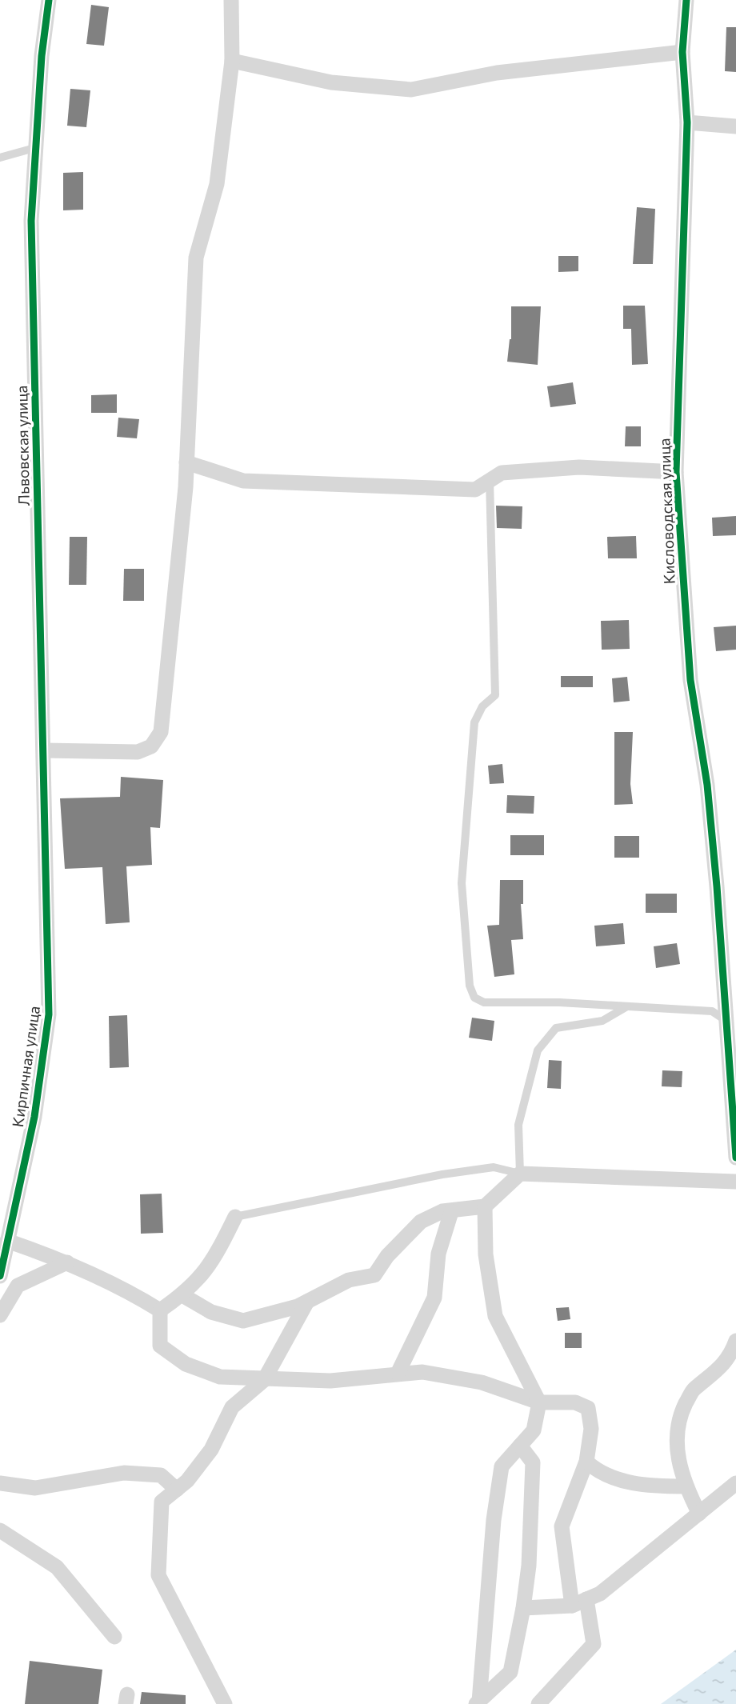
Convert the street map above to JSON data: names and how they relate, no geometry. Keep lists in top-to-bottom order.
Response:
{
  "streets": {
    "street": ["Львовская улица", "Кисловодская улица", "Кирпичная улица"]
  },
  "crossings": [
    ["Львовская улица", "Кирпичная улица"]
  ]
}
